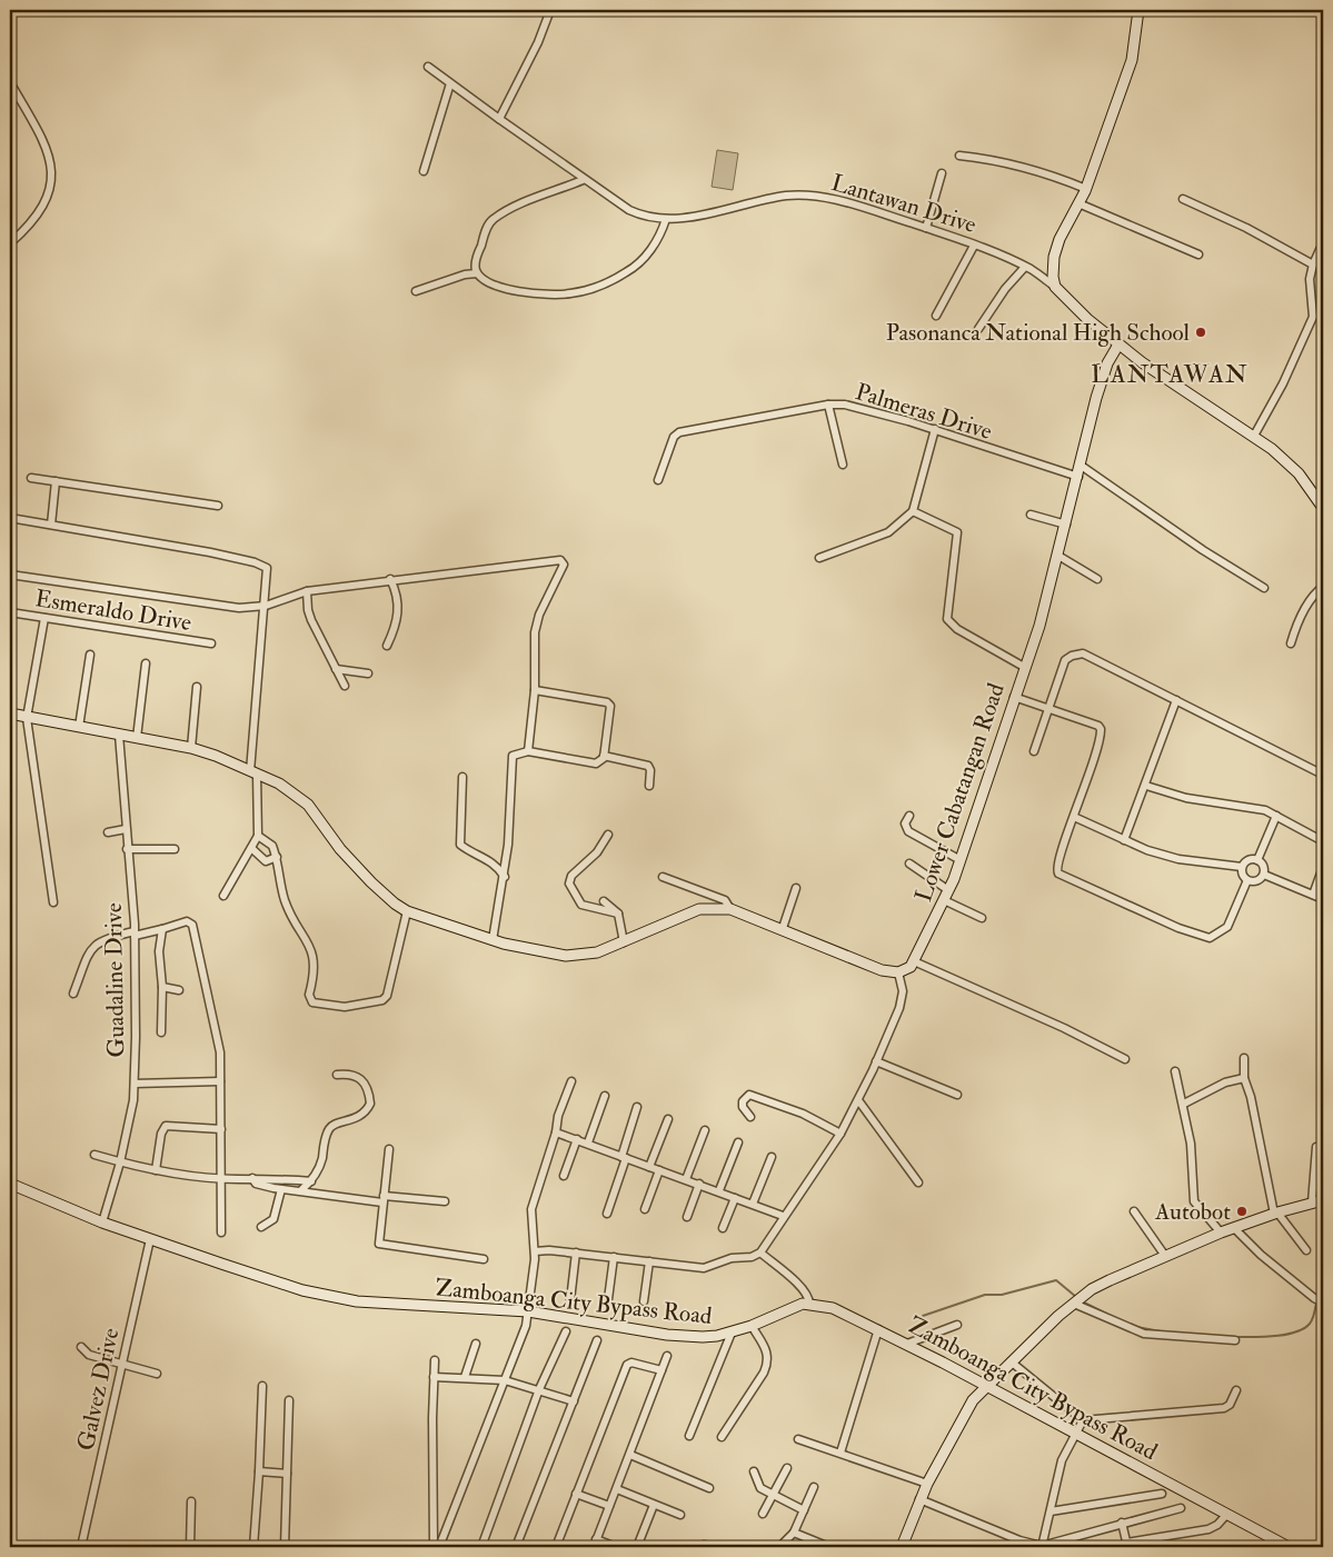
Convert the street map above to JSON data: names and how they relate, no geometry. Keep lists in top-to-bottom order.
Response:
{
  "streets": {
    "street": [
      "Lantawan Drive",
      "Palmeras Drive",
      "Esmeraldo Drive",
      "Lower Cabatangan Road",
      "Guadaline Drive",
      "Zamboanga City Bypass Road",
      "Galvez Drive"
    ]
  },
  "crossings": [
    ["Lantawan Drive", "Lower Cabatangan Road"],
    ["Palmeras Drive", "Lower Cabatangan Road"],
    ["Guadaline Drive", "Zamboanga City Bypass Road"],
    ["Zamboanga City Bypass Road", "Galvez Drive"]
  ],
  "districts": ["LANTAWAN"],
  "places": ["Pasonanca National High School", "Autobot"]
}
